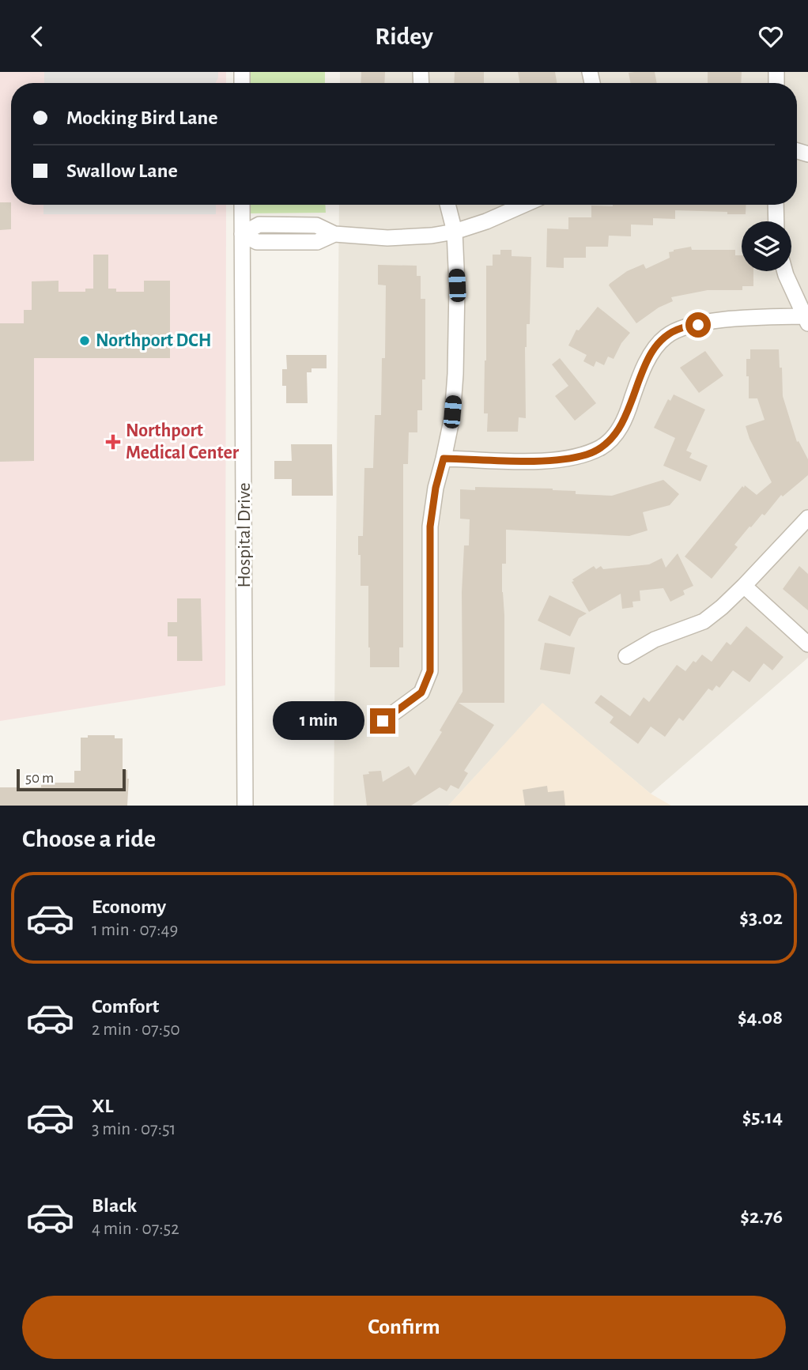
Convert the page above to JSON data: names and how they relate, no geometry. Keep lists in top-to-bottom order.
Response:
{
  "streets": {
    "street": ["Hospital Drive"]
  },
  "places": {
    "other": ["Northport DCH"],
    "health": ["Northport Medical Center"]
  },
  "scale_bar": "50 m",
  "page": {
    "header": "Ridey",
    "banner": ["Mocking Bird Lane", "Swallow Lane"],
    "bubble": "1 min",
    "scale": "50 m",
    "heading": "Choose a ride",
    "list": [
      {
        "name": "Economy",
        "note": "1 min · 07:49",
        "value": "$3.02"
      },
      {
        "name": "Comfort",
        "note": "2 min · 07:50",
        "value": "$4.08"
      },
      {
        "name": "XL",
        "note": "3 min · 07:51",
        "value": "$5.14"
      },
      {
        "name": "Black",
        "note": "4 min · 07:52",
        "value": "$2.76"
      }
    ],
    "buttons": "Confirm"
  }
}
